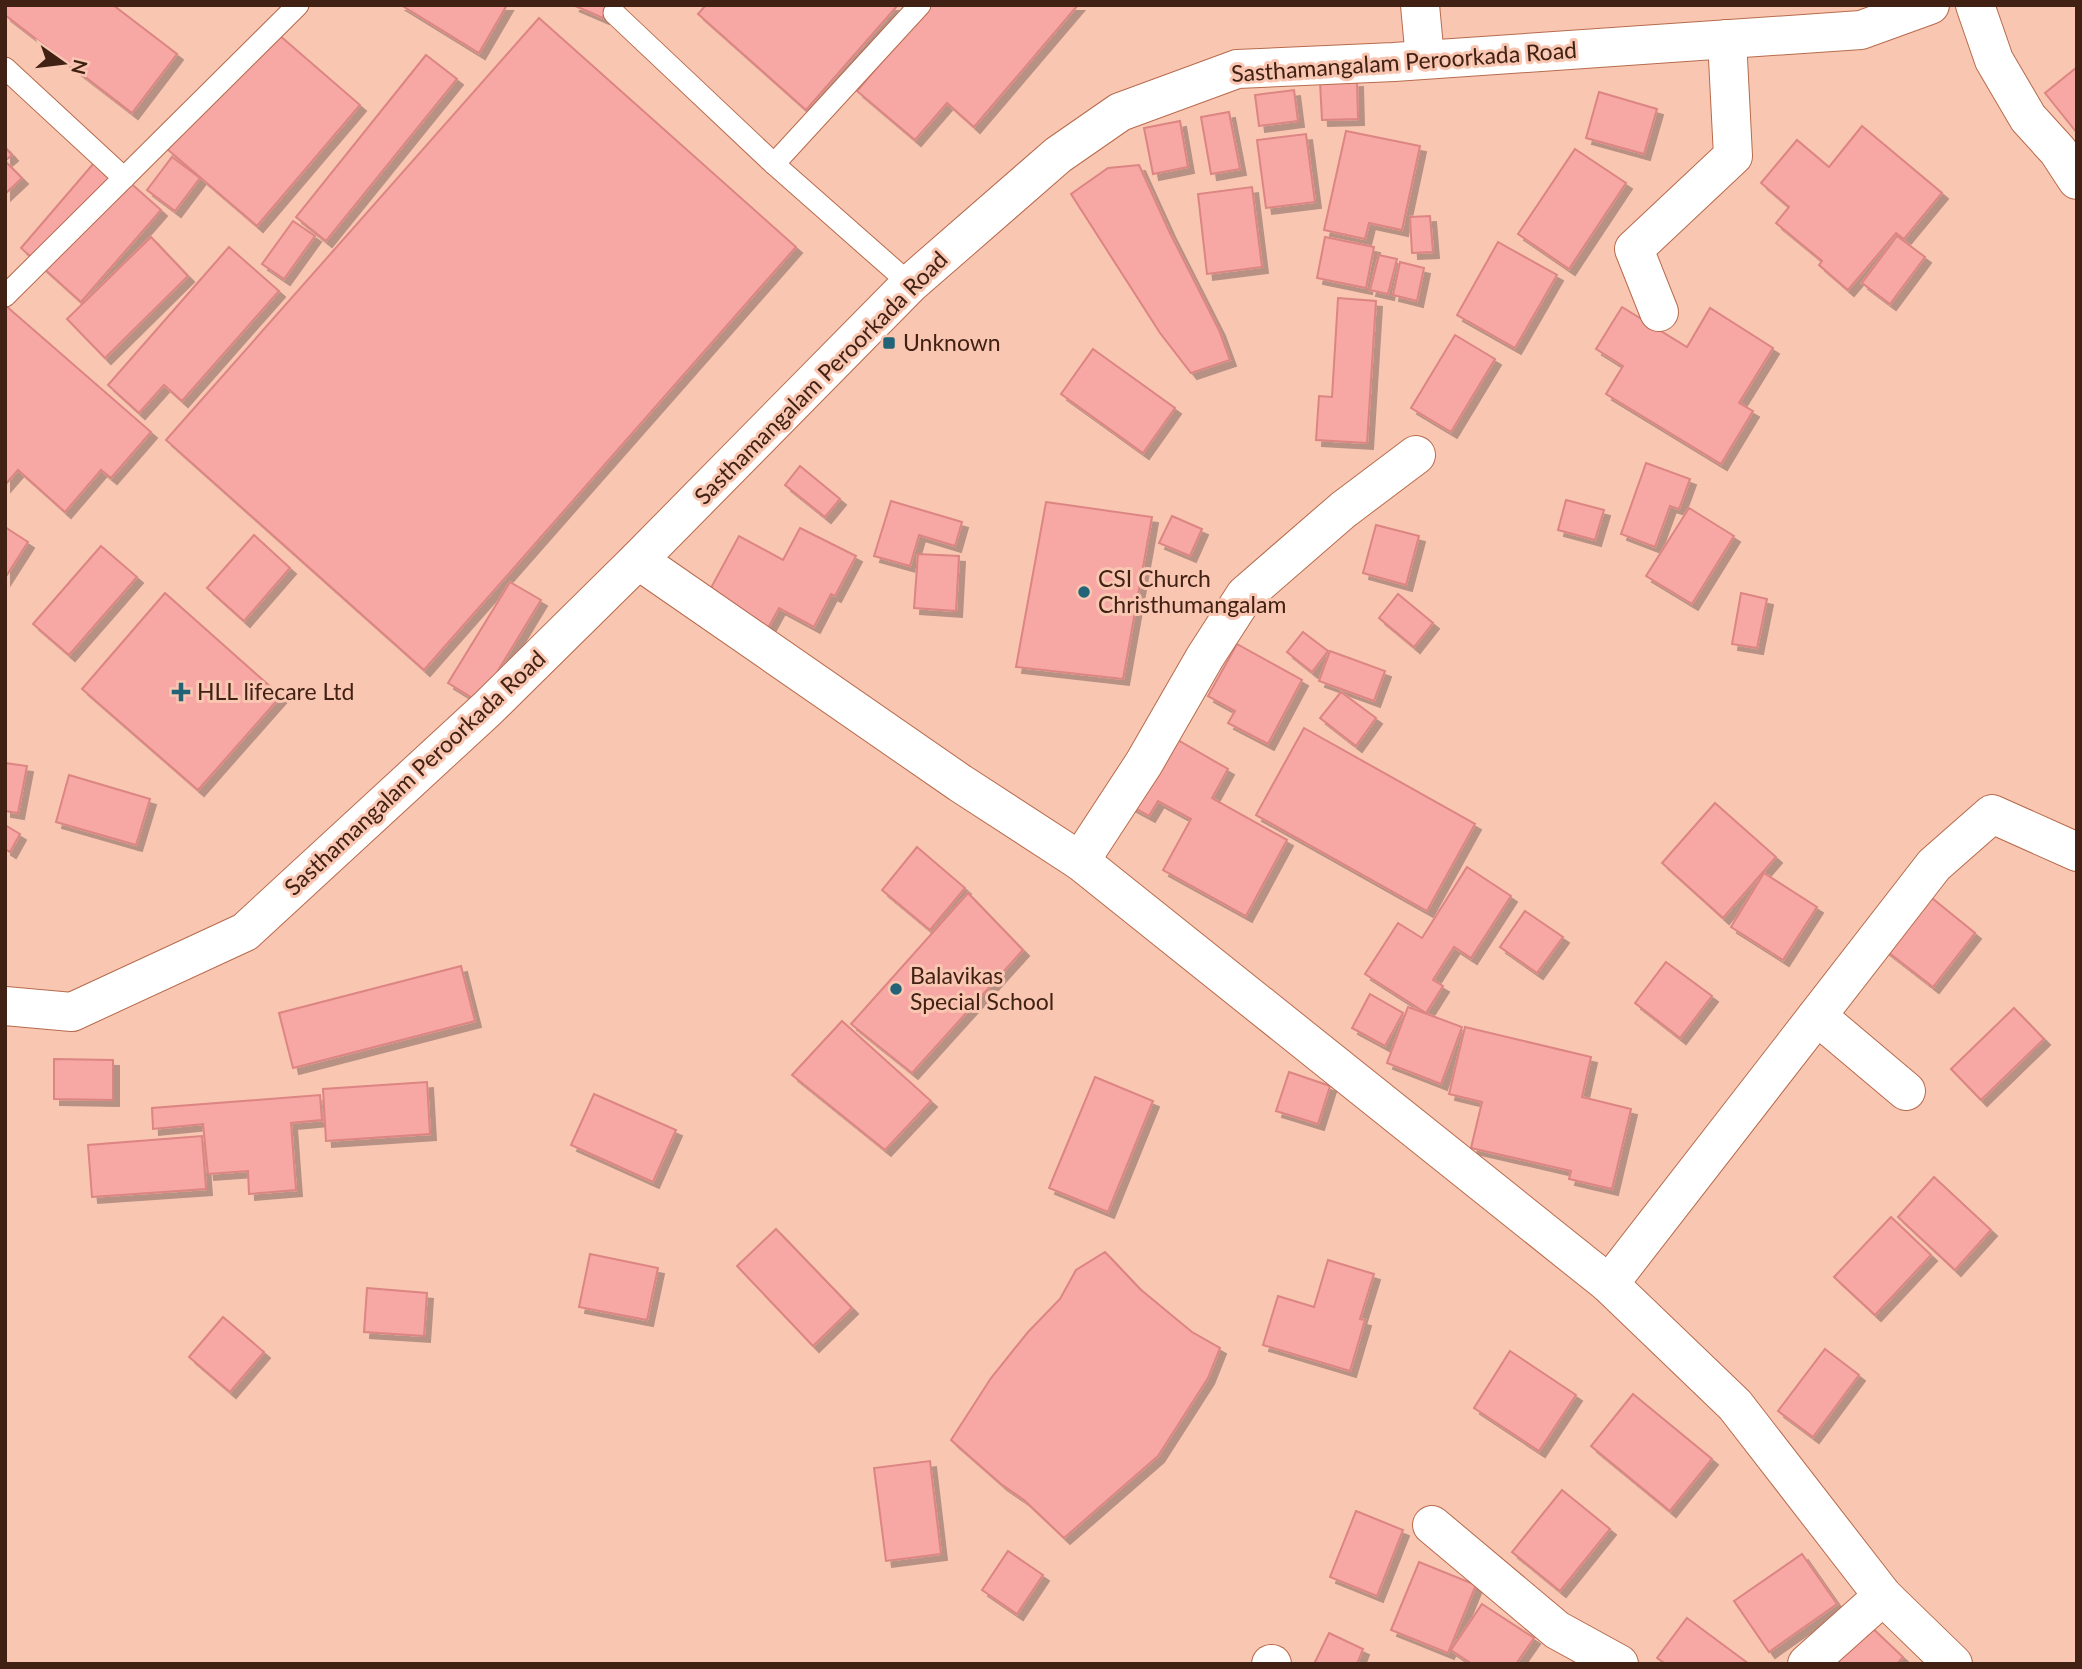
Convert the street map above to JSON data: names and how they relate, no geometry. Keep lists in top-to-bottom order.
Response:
{
  "streets": {
    "street": ["Sasthamangalam Peroorkada Road"]
  },
  "places": {
    "transit": ["Unknown"],
    "other": ["CSI Church Christhumangalam", "Balavikas Special School"],
    "health": ["HLL lifecare Ltd"]
  },
  "north": "right"
}
